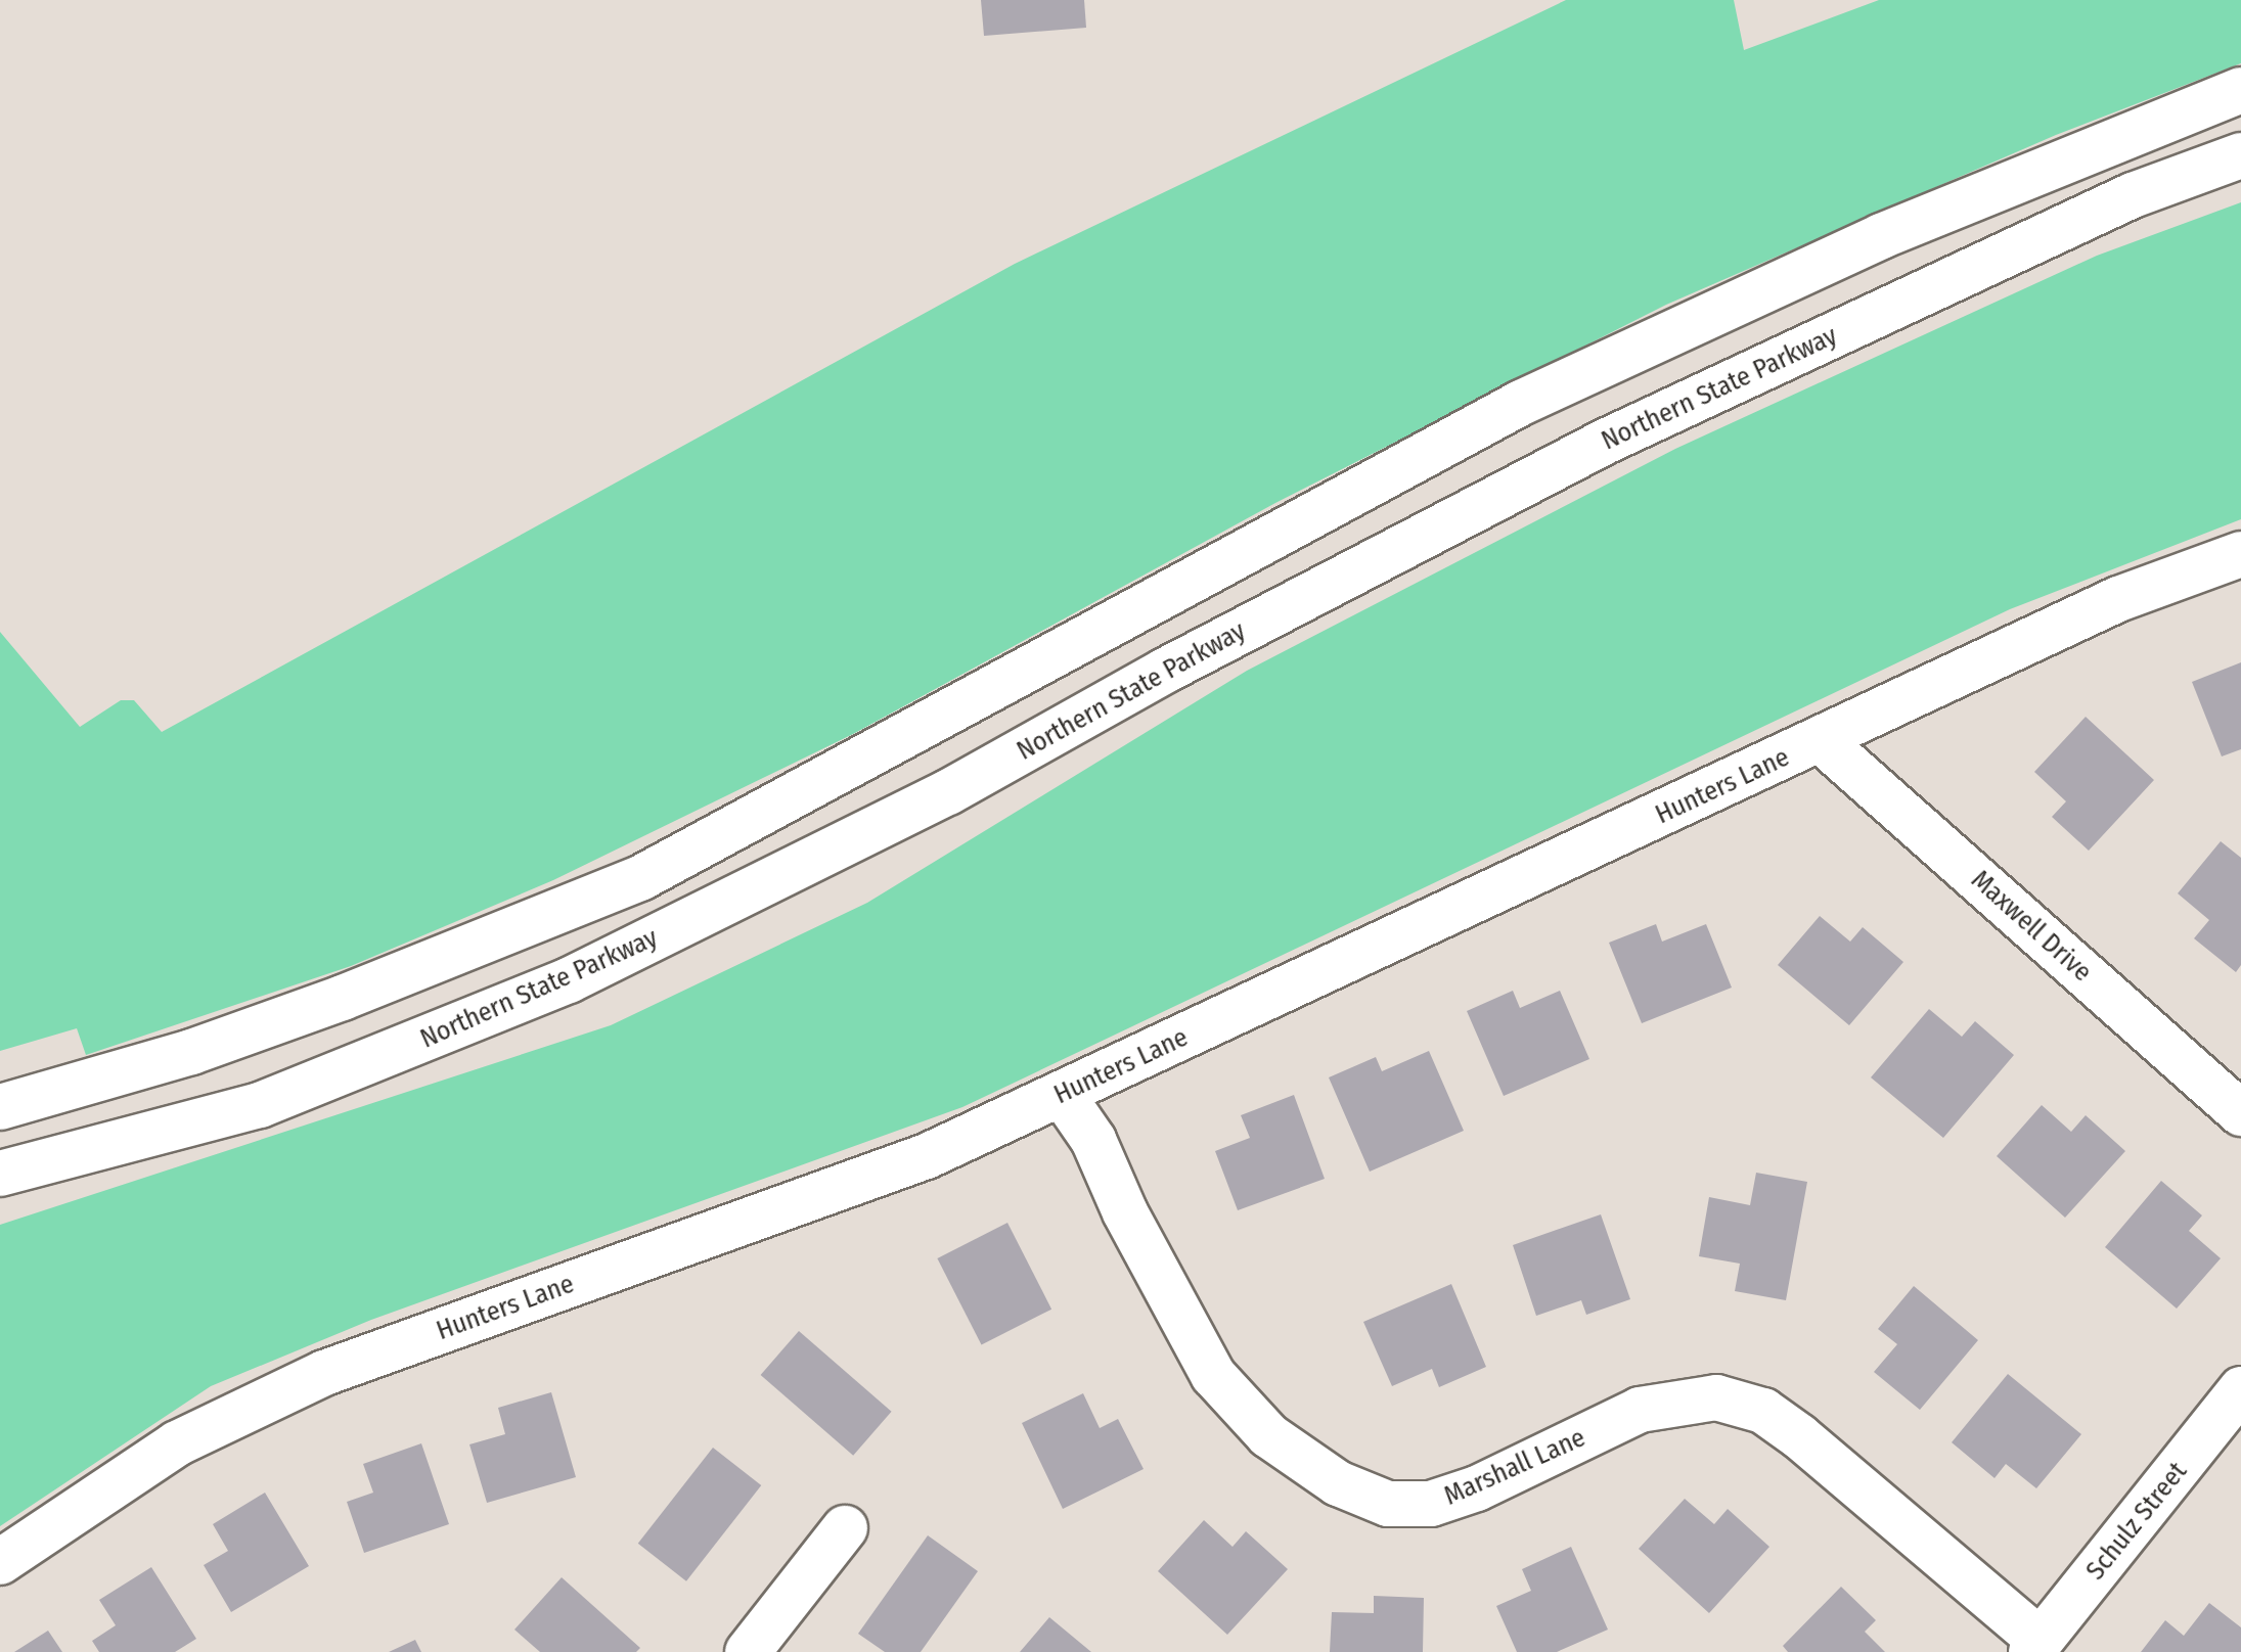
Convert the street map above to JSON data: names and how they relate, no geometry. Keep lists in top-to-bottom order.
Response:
{
  "streets": {
    "main road": [
      "Northern State Parkway",
      "Hunters Lane",
      "Maxwell Drive",
      "Marshall Lane",
      "Schulz Street"
    ]
  },
  "crossings": [
    ["Hunters Lane", "Maxwell Drive"],
    ["Hunters Lane", "Marshall Lane"],
    ["Marshall Lane", "Schulz Street"]
  ]
}
